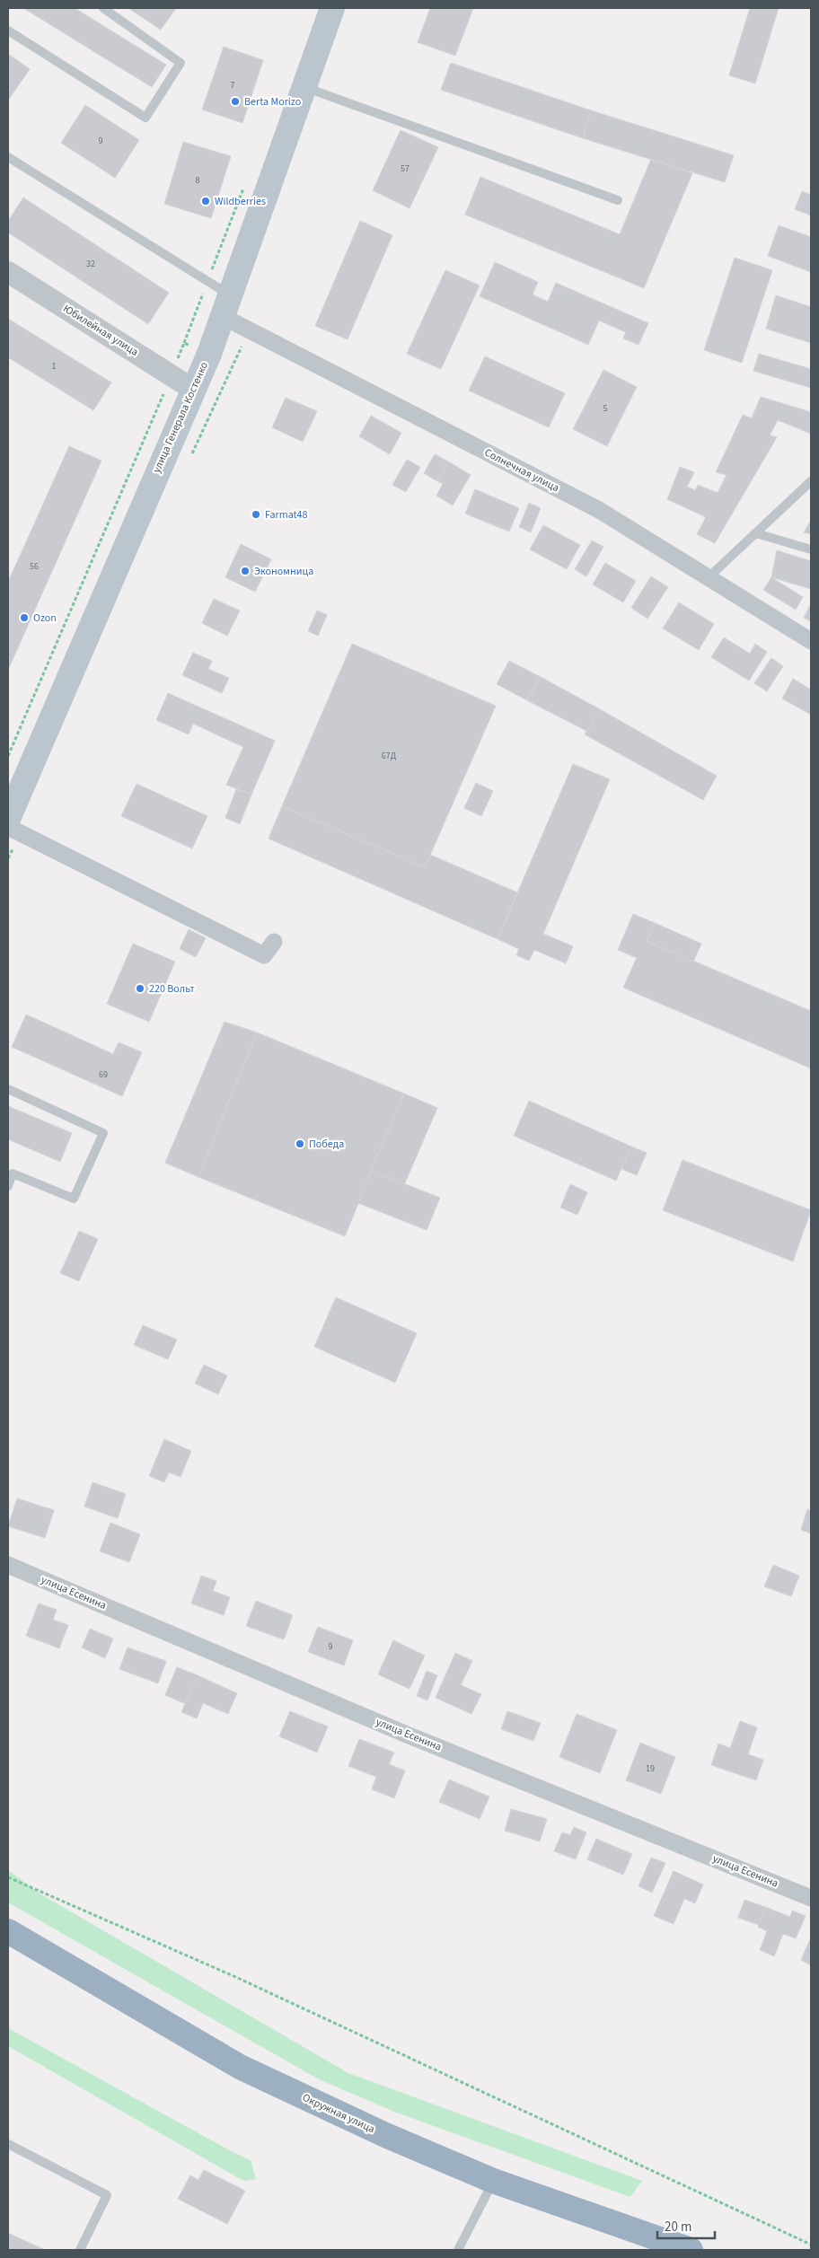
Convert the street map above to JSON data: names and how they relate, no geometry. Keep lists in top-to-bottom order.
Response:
{
  "streets": {
    "highway": ["Окружная улица"],
    "main road": ["улица Генерала Костенко"],
    "street": ["Юбилейная улица", "Солнечная улица", "улица Есенина"]
  },
  "crossings": [
    ["Юбилейная улица", "улица Генерала Костенко"],
    ["улица Генерала Костенко", "Солнечная улица"]
  ],
  "places": [
    "Berta Morizo",
    "Wildberries",
    "Farmat48",
    "Экономница",
    "Ozon",
    "220 Вольт",
    "Победа"
  ],
  "house_numbers": [
    "7",
    "9",
    "57",
    "8",
    "32",
    "1",
    "5",
    "56",
    "67Д",
    "69",
    "9",
    "19"
  ],
  "scale_bar": "20 m"
}
